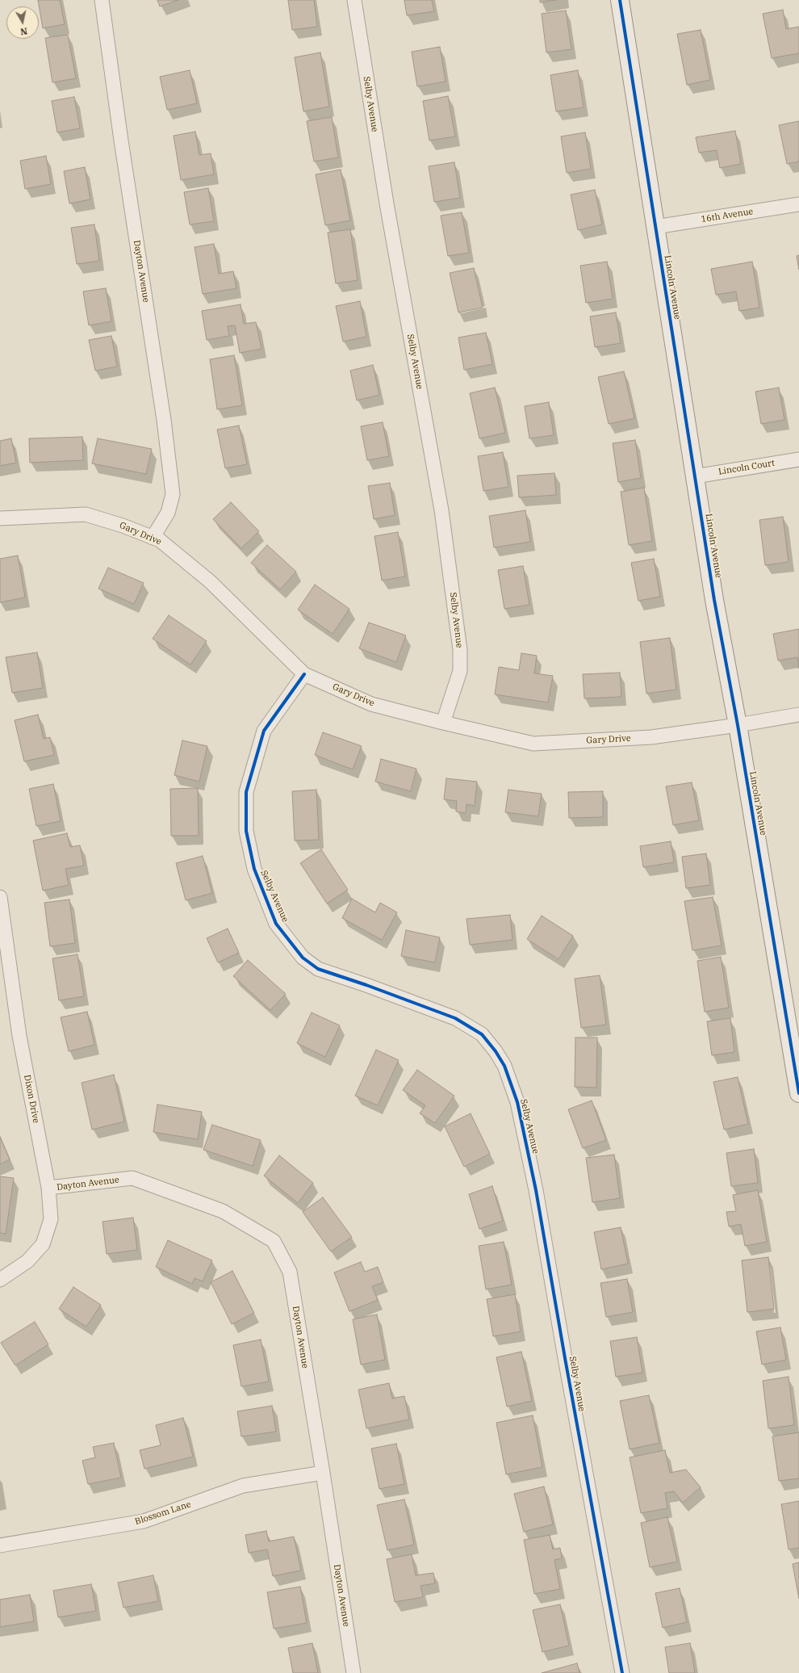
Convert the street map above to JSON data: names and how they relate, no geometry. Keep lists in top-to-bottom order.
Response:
{
  "streets": {
    "street": [
      "Selby Avenue",
      "16th Avenue",
      "Dayton Avenue",
      "Lincoln Avenue",
      "Lincoln Court",
      "Gary Drive",
      "Dixon Drive",
      "Blossom Lane"
    ]
  },
  "crossings": [
    ["Selby Avenue", "Gary Drive"],
    ["16th Avenue", "Lincoln Avenue"],
    ["Dayton Avenue", "Gary Drive"],
    ["Dayton Avenue", "Dixon Drive"],
    ["Dayton Avenue", "Blossom Lane"],
    ["Lincoln Avenue", "Lincoln Court"],
    ["Lincoln Avenue", "Gary Drive"]
  ],
  "north": "bottom"
}
